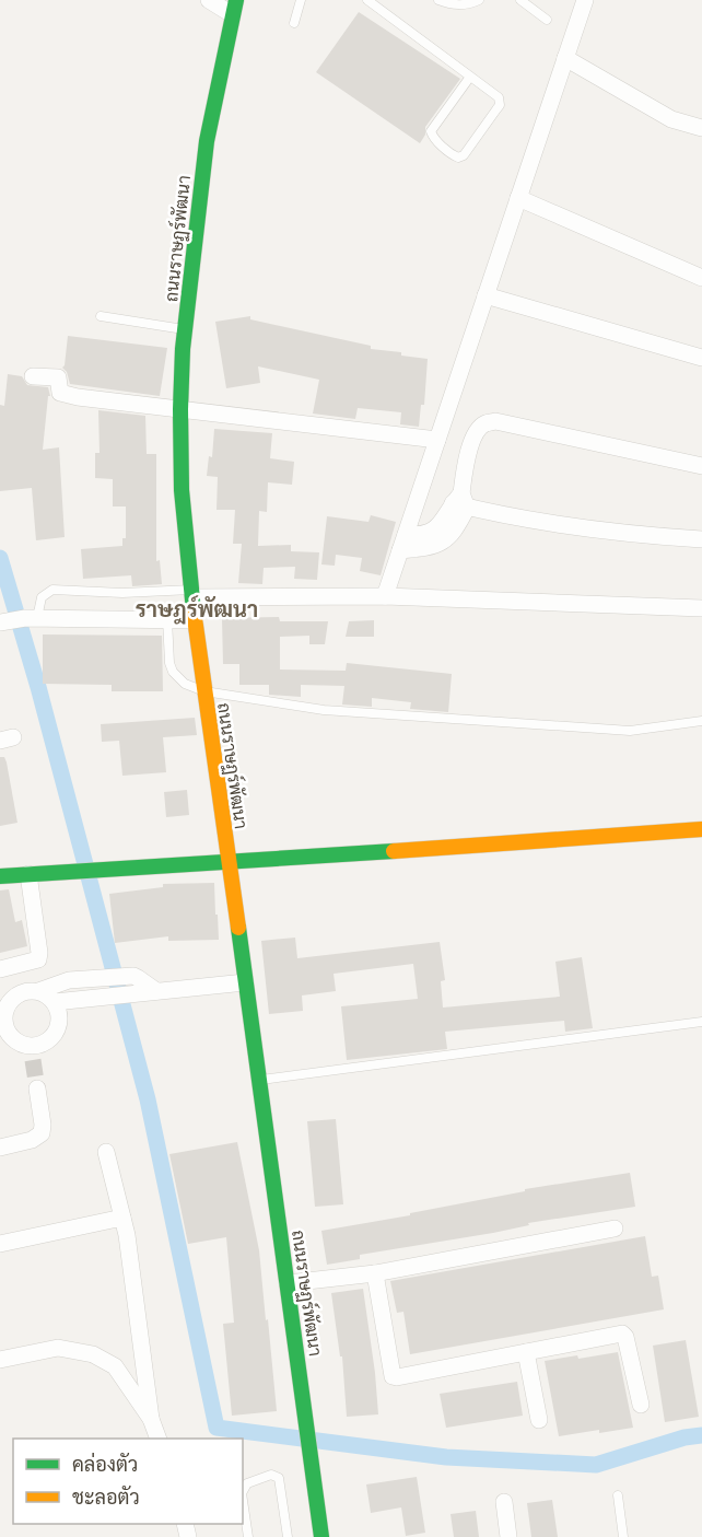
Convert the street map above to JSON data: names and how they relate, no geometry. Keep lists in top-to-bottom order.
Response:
{
  "streets": {
    "street": ["ถนนราษฏร์พัฒนา"]
  },
  "districts": ["ราษฎร์พัฒนา"],
  "legend": ["คล่องตัว", "ชะลอตัว"]
}
